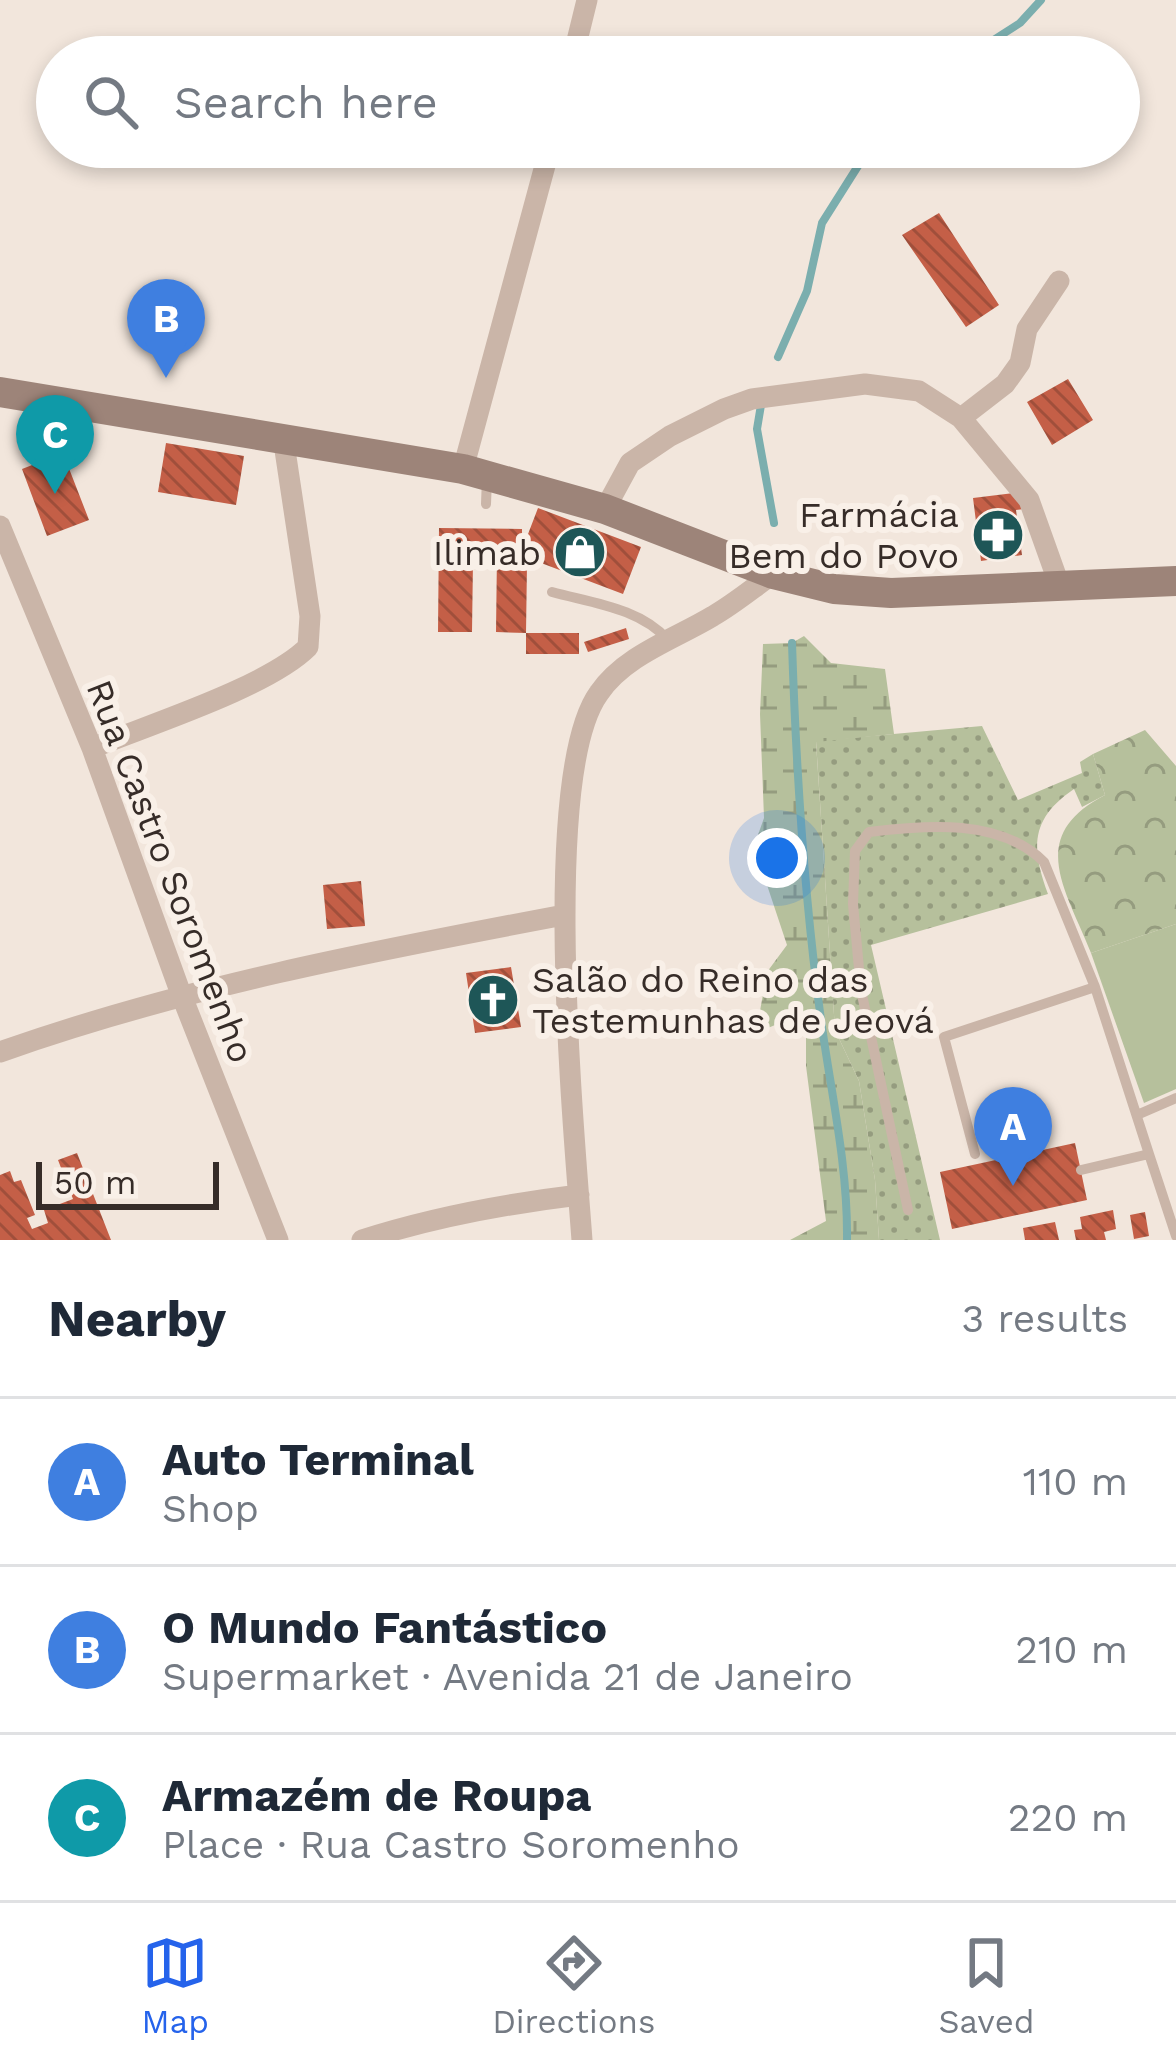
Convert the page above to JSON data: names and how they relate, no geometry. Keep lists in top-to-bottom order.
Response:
{
  "streets": {
    "street": ["Rua Castro Soromenho"]
  },
  "places": {
    "pharmacy": ["Farmácia Bem do Povo"],
    "shop": ["Ilimab"],
    "church": ["Salão do Reino das Testemunhas de Jeová"]
  },
  "scale_bar": "50 m",
  "page": {
    "search": "Search here",
    "pins": ["B", "C", "A"],
    "scale": "50 m",
    "heading": ["Nearby", "3 results"],
    "list": [
      {
        "mark": "A",
        "name": "Auto Terminal",
        "note": "Shop",
        "value": "110 m"
      },
      {
        "mark": "B",
        "name": "O Mundo Fantástico",
        "note": "Supermarket · Avenida 21 de Janeiro",
        "value": "210 m"
      },
      {
        "mark": "C",
        "name": "Armazém de Roupa",
        "note": "Place · Rua Castro Soromenho",
        "value": "220 m"
      }
    ],
    "nav": ["Map", "Directions", "Saved"]
  }
}
